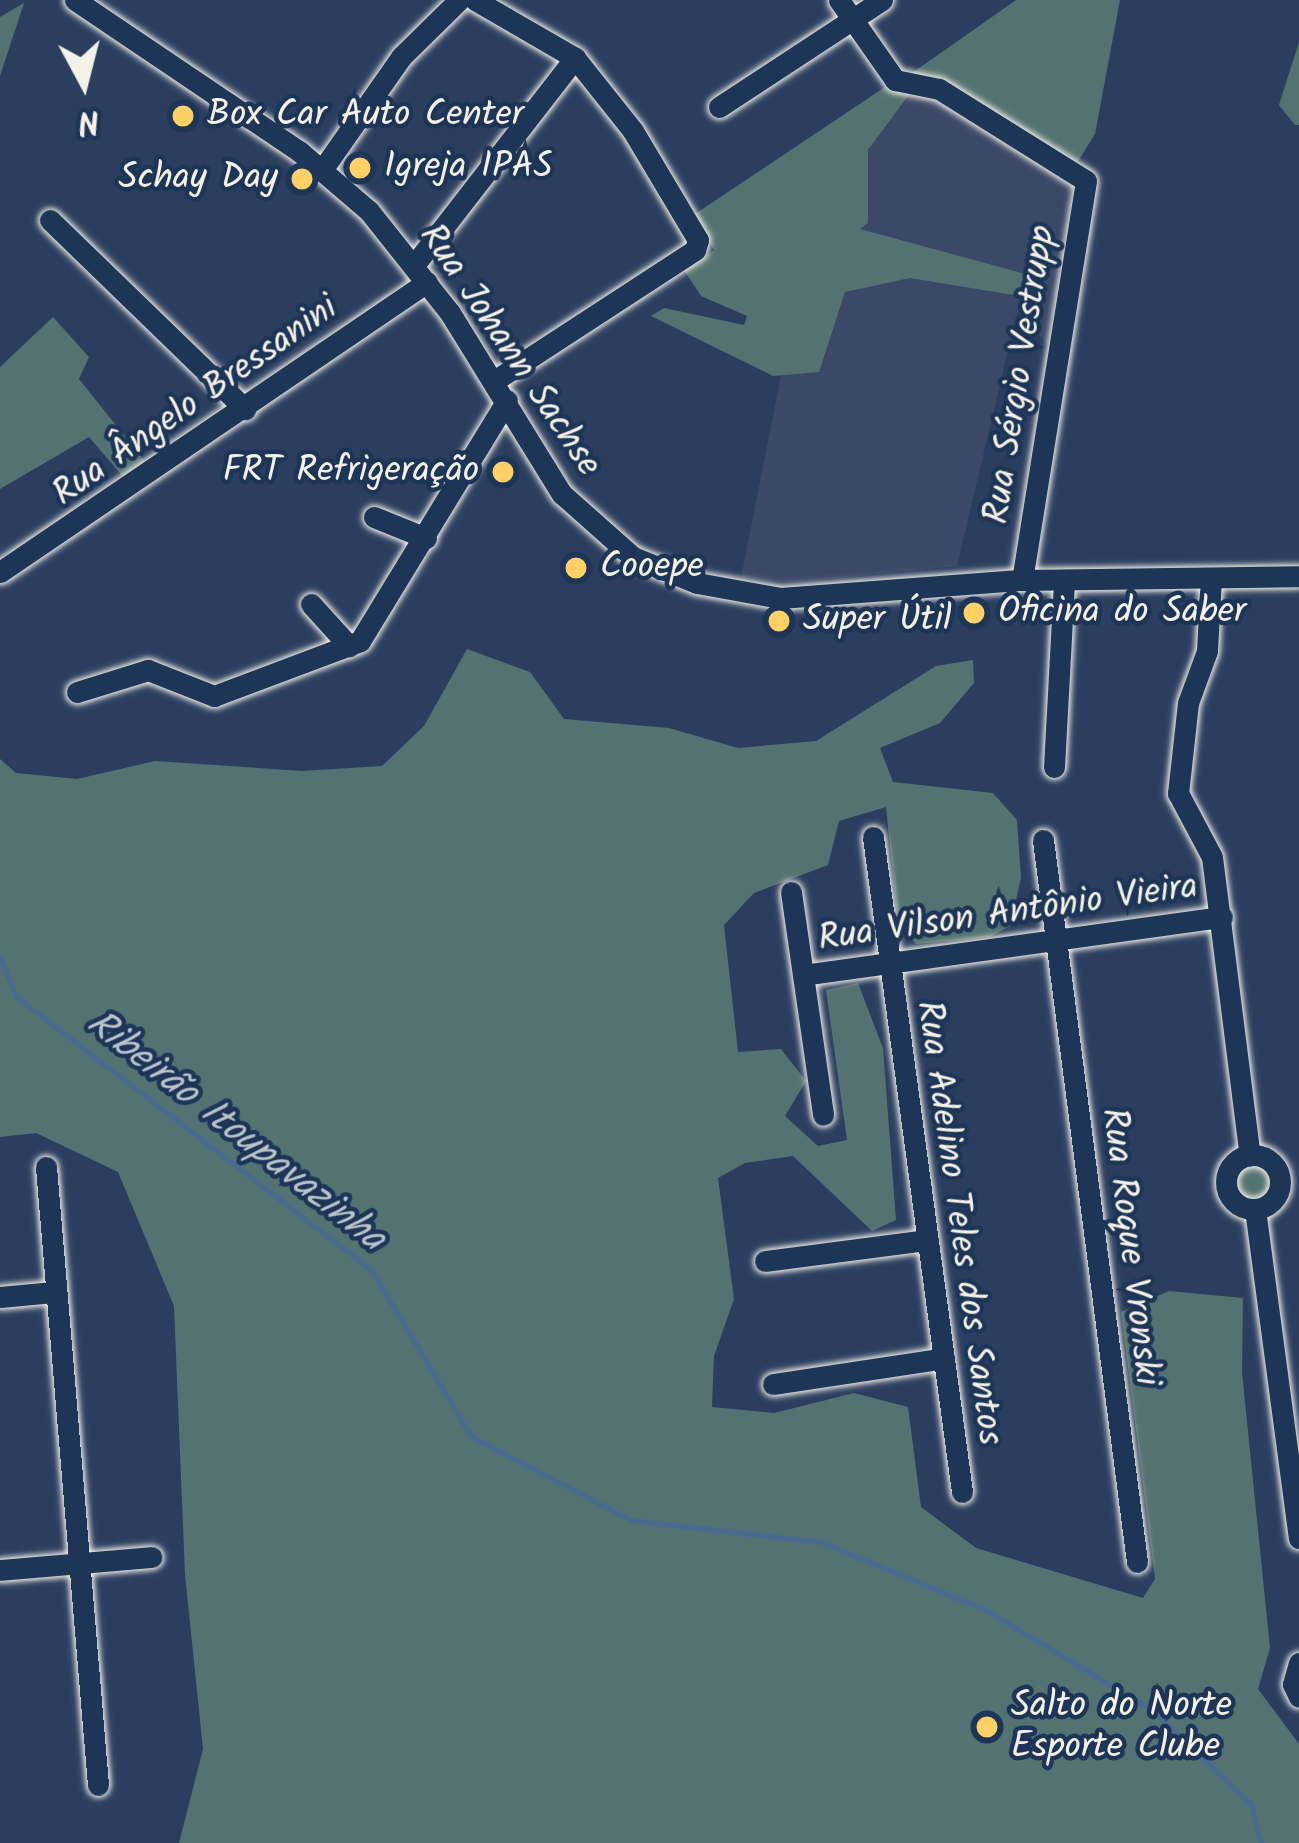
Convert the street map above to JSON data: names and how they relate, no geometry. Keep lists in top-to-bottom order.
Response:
{
  "streets": {
    "street": [
      "Rua Johann Sachse",
      "Rua Sérgio Vestrupp",
      "Rua Ângelo Bressanini",
      "Rua Vilson Antônio Vieira",
      "Rua Adelino Teles dos Santos",
      "Rua Roque Vronski"
    ]
  },
  "crossings": [
    ["Rua Johann Sachse", "Rua Sérgio Vestrupp"],
    ["Rua Johann Sachse", "Rua Ângelo Bressanini"],
    ["Rua Vilson Antônio Vieira", "Rua Adelino Teles dos Santos"],
    ["Rua Vilson Antônio Vieira", "Rua Roque Vronski"]
  ],
  "water": ["Ribeirão Itoupavazinha"],
  "places": [
    "Box Car Auto Center",
    "Igreja IPAS",
    "Schay Day",
    "FRT Refrigeração",
    "Cooepe",
    "Oficina do Saber",
    "Super Útil",
    "Salto do Norte Esporte Clube"
  ],
  "north": "bottom"
}
